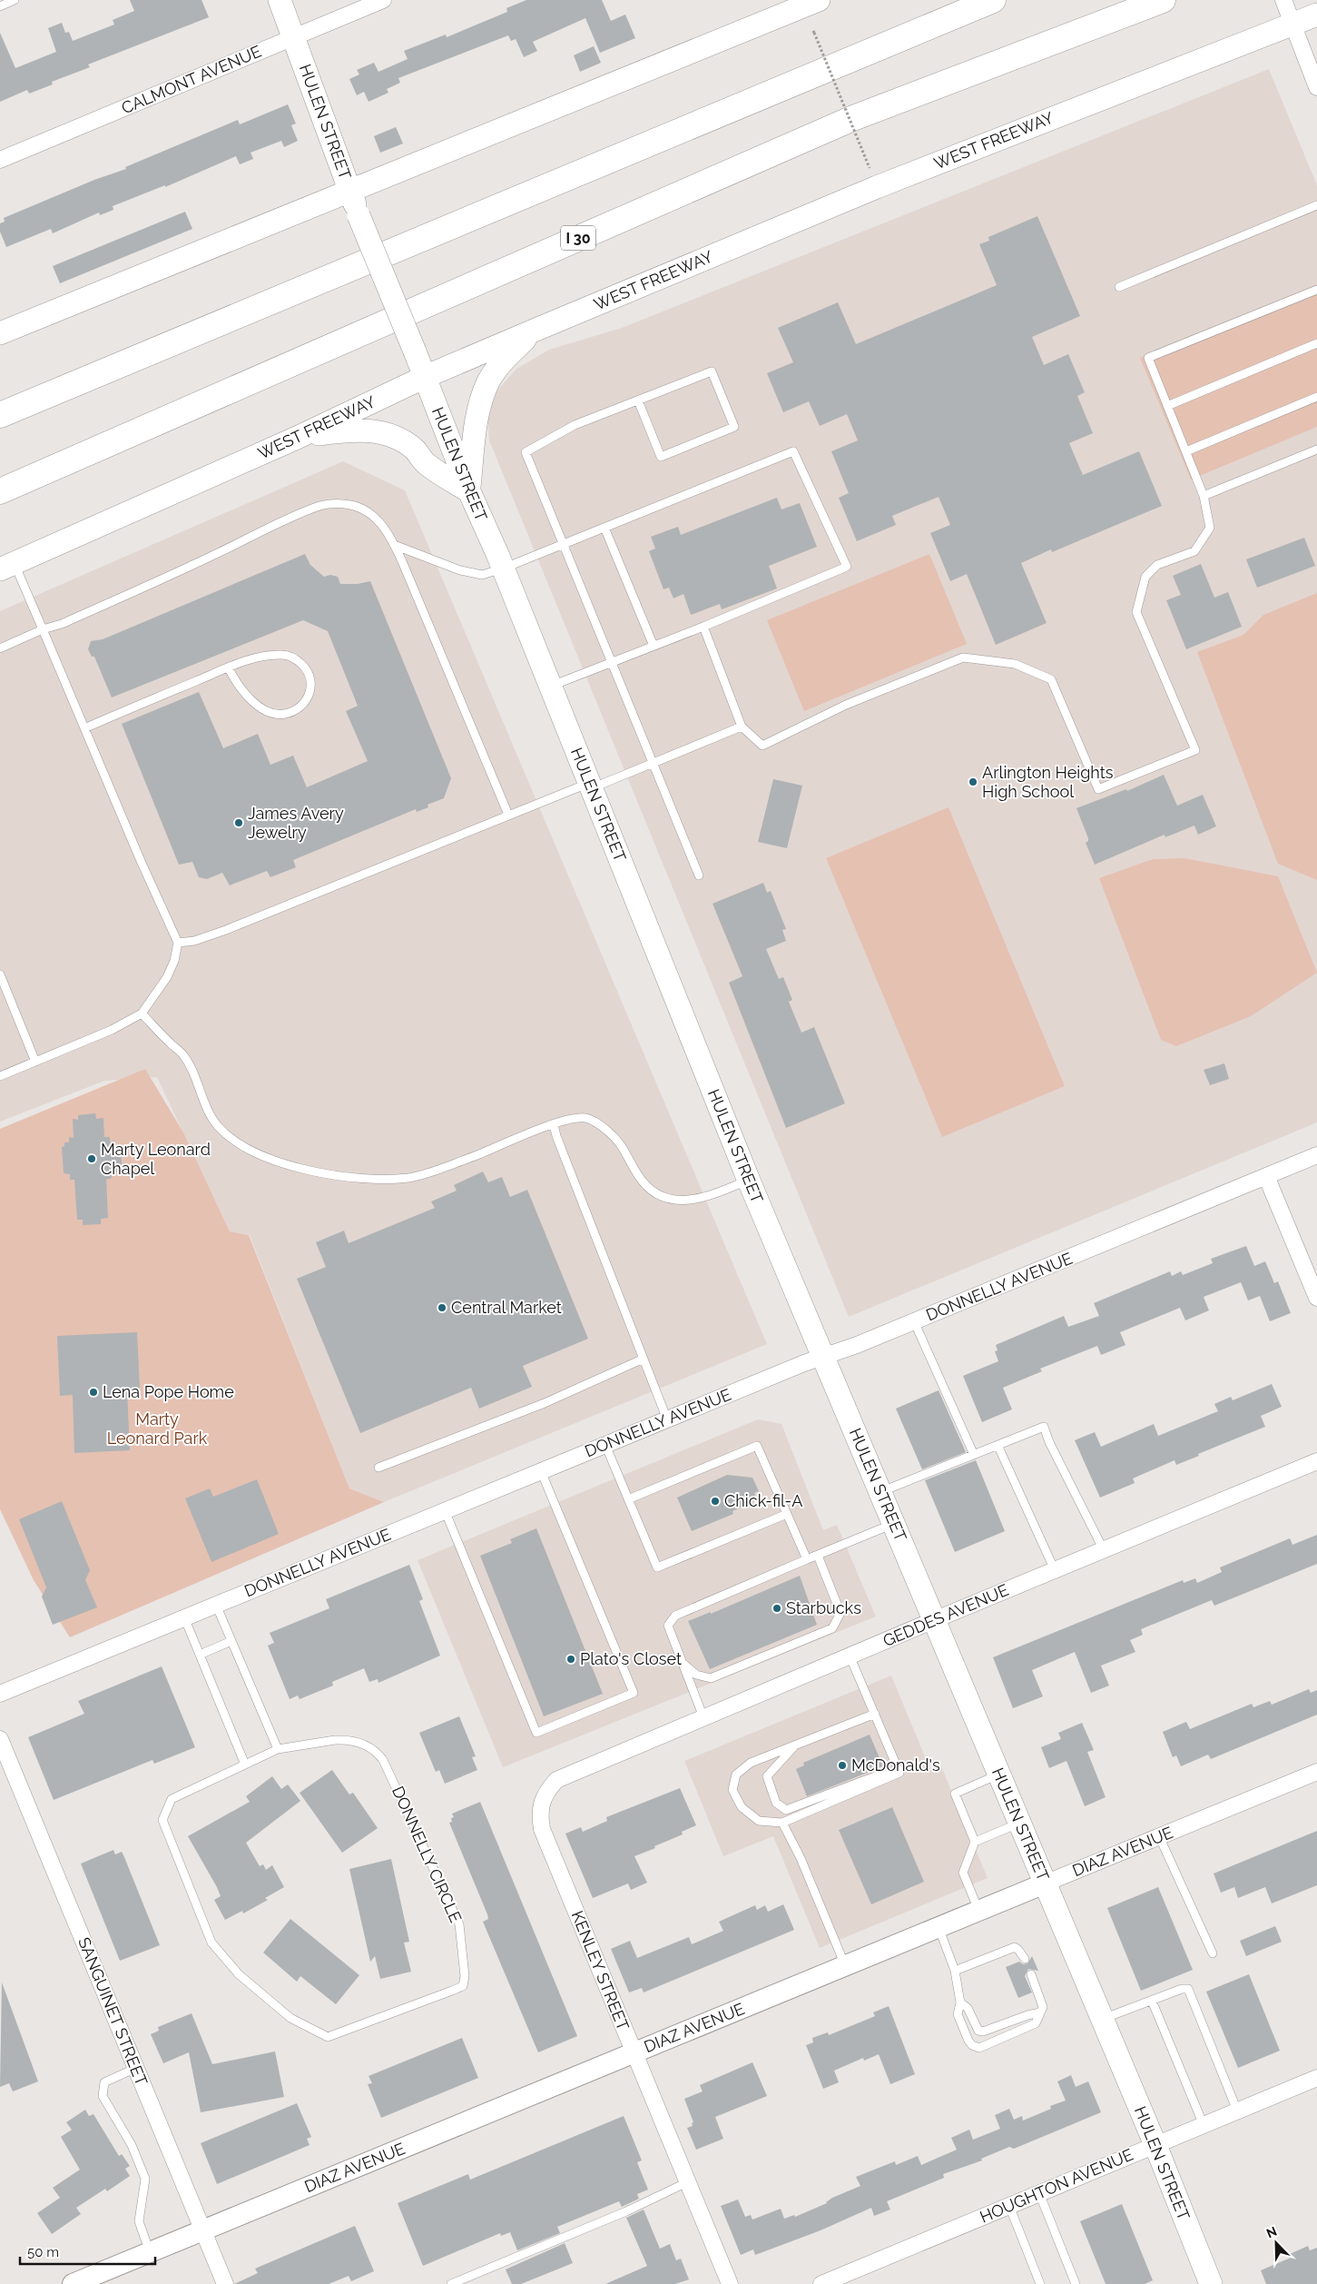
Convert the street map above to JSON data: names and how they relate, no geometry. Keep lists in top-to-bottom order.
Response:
{
  "streets": {
    "highway": ["I 30"],
    "main road": ["HULEN STREET", "WEST FREEWAY"],
    "street": [
      "CALMONT AVENUE",
      "DONNELLY AVENUE",
      "GEDDES AVENUE",
      "DIAZ AVENUE",
      "KENLEY STREET",
      "SANGUINET STREET",
      "HOUGHTON AVENUE"
    ],
    "lane": ["DONNELLY CIRCLE"]
  },
  "crossings": [
    ["CALMONT AVENUE", "HULEN STREET"],
    ["HULEN STREET", "WEST FREEWAY"],
    ["HULEN STREET", "DONNELLY AVENUE"],
    ["HULEN STREET", "GEDDES AVENUE"],
    ["HULEN STREET", "DIAZ AVENUE"],
    ["HULEN STREET", "HOUGHTON AVENUE"],
    ["GEDDES AVENUE", "KENLEY STREET"],
    ["DIAZ AVENUE", "KENLEY STREET"],
    ["DIAZ AVENUE", "SANGUINET STREET"]
  ],
  "parks": ["Marty Leonard Park"],
  "places": [
    "Arlington Heights High School",
    "James Avery Jewelry",
    "Marty Leonard Chapel",
    "Central Market",
    "Lena Pope Home",
    "Chick-fil-A",
    "Starbucks",
    "Plato's Closet",
    "McDonald's"
  ],
  "scale_bar": "50 m",
  "north": "top left"
}
